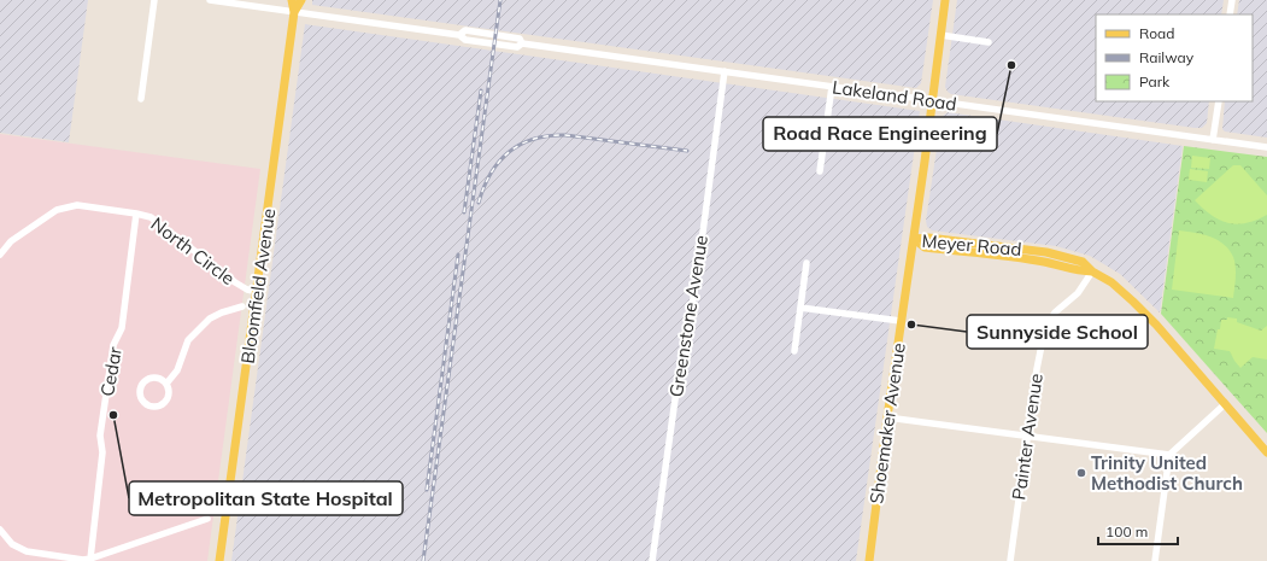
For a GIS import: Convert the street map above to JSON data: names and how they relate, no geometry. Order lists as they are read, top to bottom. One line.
{"streets":{"main road":["Meyer Road","Bloomfield Avenue","Shoemaker Avenue"],"street":["Lakeland Road","North Circle","Greenstone Avenue","Cedar","Painter Avenue"]},"crossings":[["Lakeland Road","Bloomfield Avenue"],["Lakeland Road","Greenstone Avenue"],["Lakeland Road","Shoemaker Avenue"],["Meyer Road","Shoemaker Avenue"],["Meyer Road","Painter Avenue"],["North Circle","Bloomfield Avenue"],["North Circle","Cedar"]],"places":["Road Race Engineering","Sunnyside School","Metropolitan State Hospital","Trinity United Methodist Church"],"legend":["Road","Railway","Park"],"scale_bar":"100 m"}
